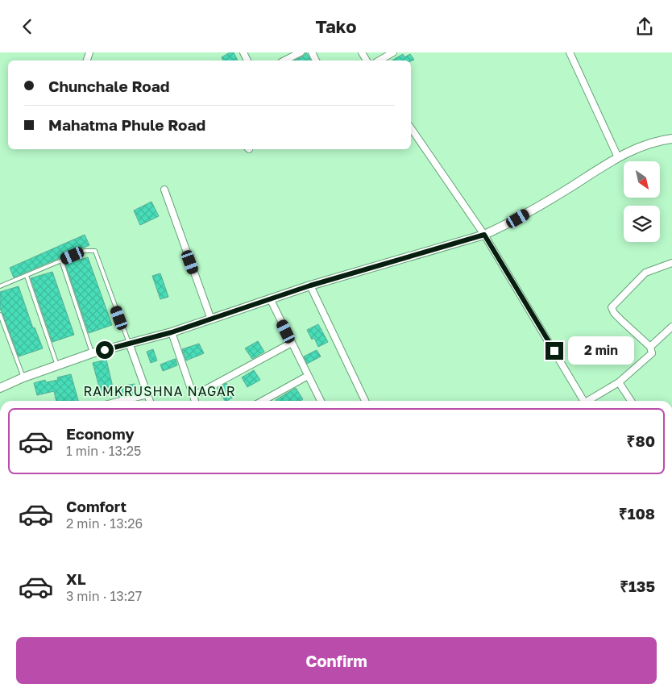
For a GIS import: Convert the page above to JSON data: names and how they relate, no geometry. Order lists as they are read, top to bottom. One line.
{"districts":["RAMKRUSHNA NAGAR"],"north":"bottom right","page":{"header":"Tako","banner":["Chunchale Road","Mahatma Phule Road"],"bubble":"2 min","list":[{"name":"Economy","note":"1 min · 13:25","value":"₹80"},{"name":"Comfort","note":"2 min · 13:26","value":"₹108"},{"name":"XL","note":"3 min · 13:27","value":"₹135"}],"buttons":"Confirm"}}
